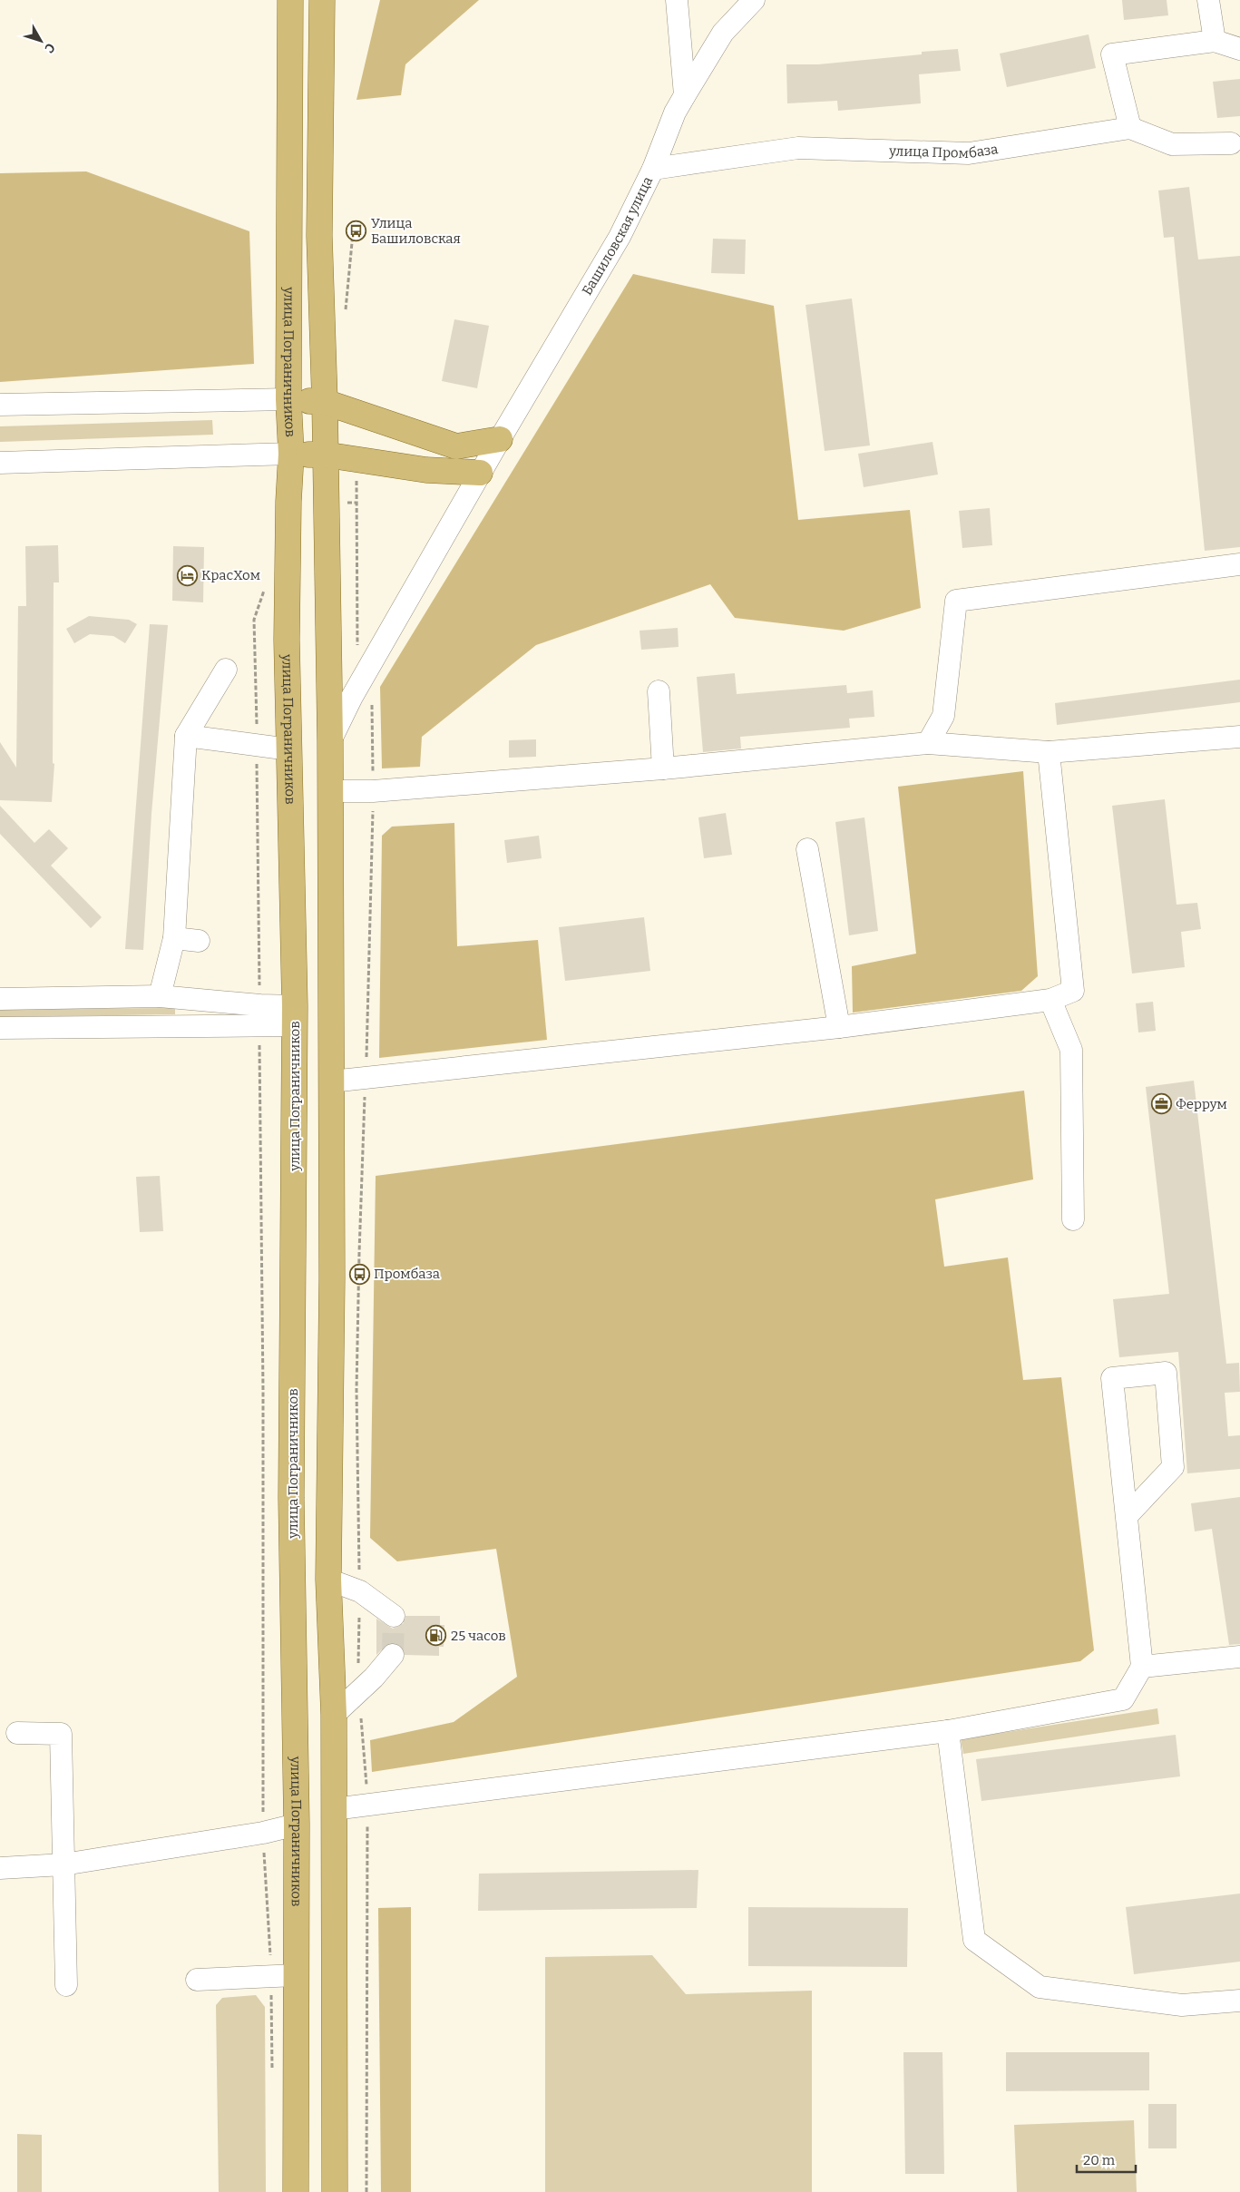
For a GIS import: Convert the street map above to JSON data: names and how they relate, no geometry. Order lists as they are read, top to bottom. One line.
{"streets":{"main road":["улица Пограничников"],"street":["улица Промбаза","Башиловская улица"]},"crossings":[["улица Промбаза","Башиловская улица"]],"places":{"bus stop":["Улица Башиловская","Промбаза"],"hotel":["КрасХом"],"office":["Феррум"],"fuel station":["25 часов"]},"scale_bar":"20 m","north":"bottom right"}
